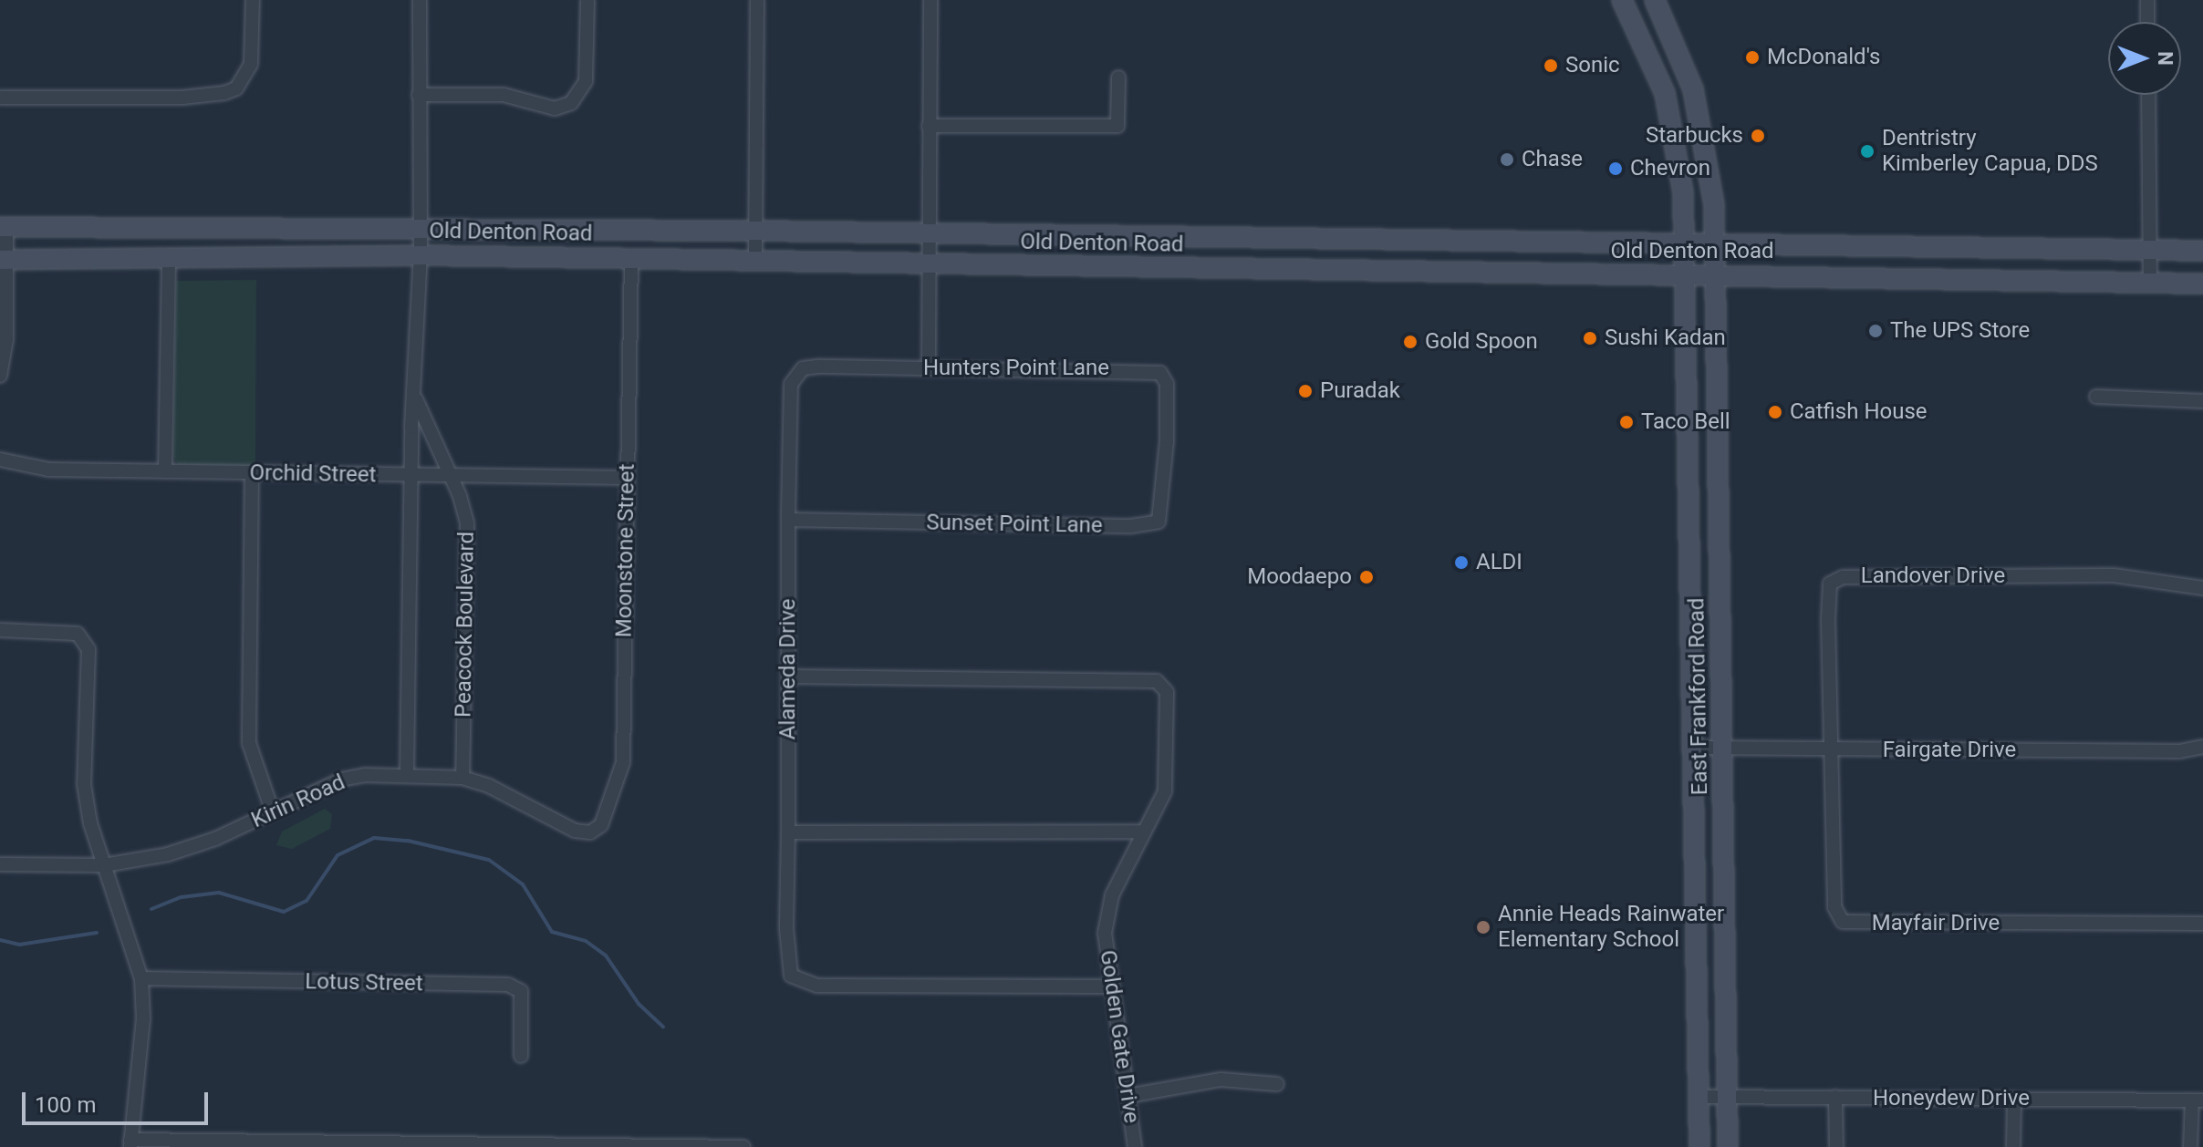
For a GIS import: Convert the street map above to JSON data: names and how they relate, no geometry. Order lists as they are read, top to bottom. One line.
{"streets":{"main road":["Old Denton Road","East Frankford Road"],"street":["Hunters Point Lane","Orchid Street","Sunset Point Lane","Moonstone Street","Landover Drive","Peacock Boulevard","Alameda Drive","Fairgate Drive","Kirin Road","Mayfair Drive","Lotus Street","Golden Gate Drive","Honeydew Drive"]},"crossings":[["Old Denton Road","Moonstone Street"],["Old Denton Road","Peacock Boulevard"],["Old Denton Road","East Frankford Road"],["Hunters Point Lane","Sunset Point Lane"],["Hunters Point Lane","Alameda Drive"],["Orchid Street","Moonstone Street"],["Orchid Street","Peacock Boulevard"],["Sunset Point Lane","Alameda Drive"],["Moonstone Street","Kirin Road"],["Landover Drive","Fairgate Drive"],["Landover Drive","Mayfair Drive"],["Peacock Boulevard","Kirin Road"],["Alameda Drive","Golden Gate Drive"],["East Frankford Road","Fairgate Drive"],["East Frankford Road","Honeydew Drive"],["Fairgate Drive","Mayfair Drive"]],"places":["McDonald's","Sonic","Starbucks","Dentristry Kimberley Capua, DDS","Chase","Chevron","The UPS Store","Sushi Kadan","Gold Spoon","Puradak","Catfish House","Taco Bell","ALDI","Moodaepo","Annie Heads Rainwater Elementary School"],"scale_bar":"100 m","north":"right"}
